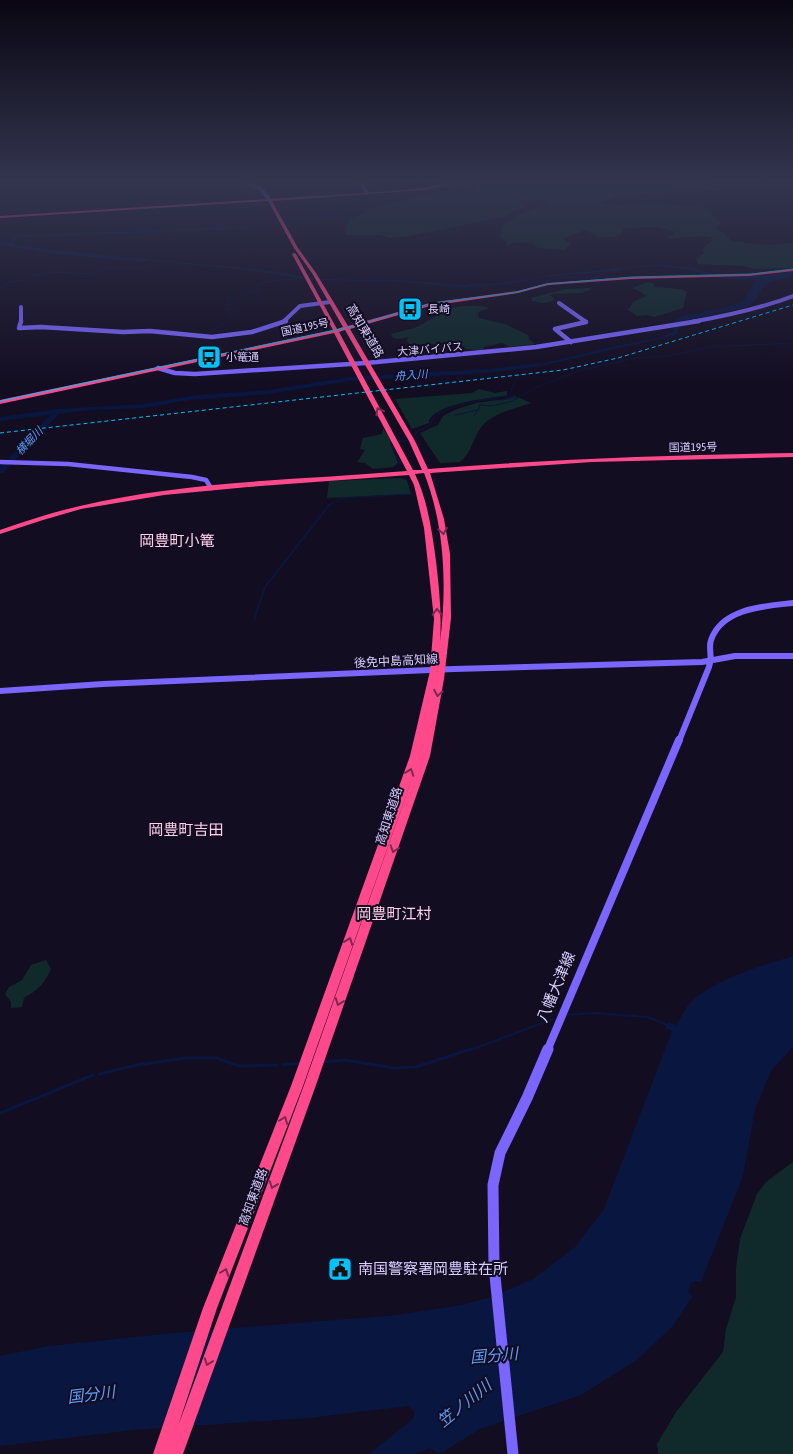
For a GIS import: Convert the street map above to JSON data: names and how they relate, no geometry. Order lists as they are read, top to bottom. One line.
{"streets":{"highway":["国道195号","高知東道路"],"main road":["大津バイパス","後免中島高知線","八幡大津線"]},"crossings":[["国道195号","高知東道路"],["国道195号","大津バイパス"],["高知東道路","大津バイパス"],["高知東道路","後免中島高知線"],["後免中島高知線","八幡大津線"]],"districts":["岡豊町小篭","岡豊町吉田","岡豊町江村"],"water":["舟入川","横堀川","国分川","笠ノ川川"],"places":{"bus stop":["長崎","小篭通"],"public building":["南国警察署岡豊駐在所"]}}
